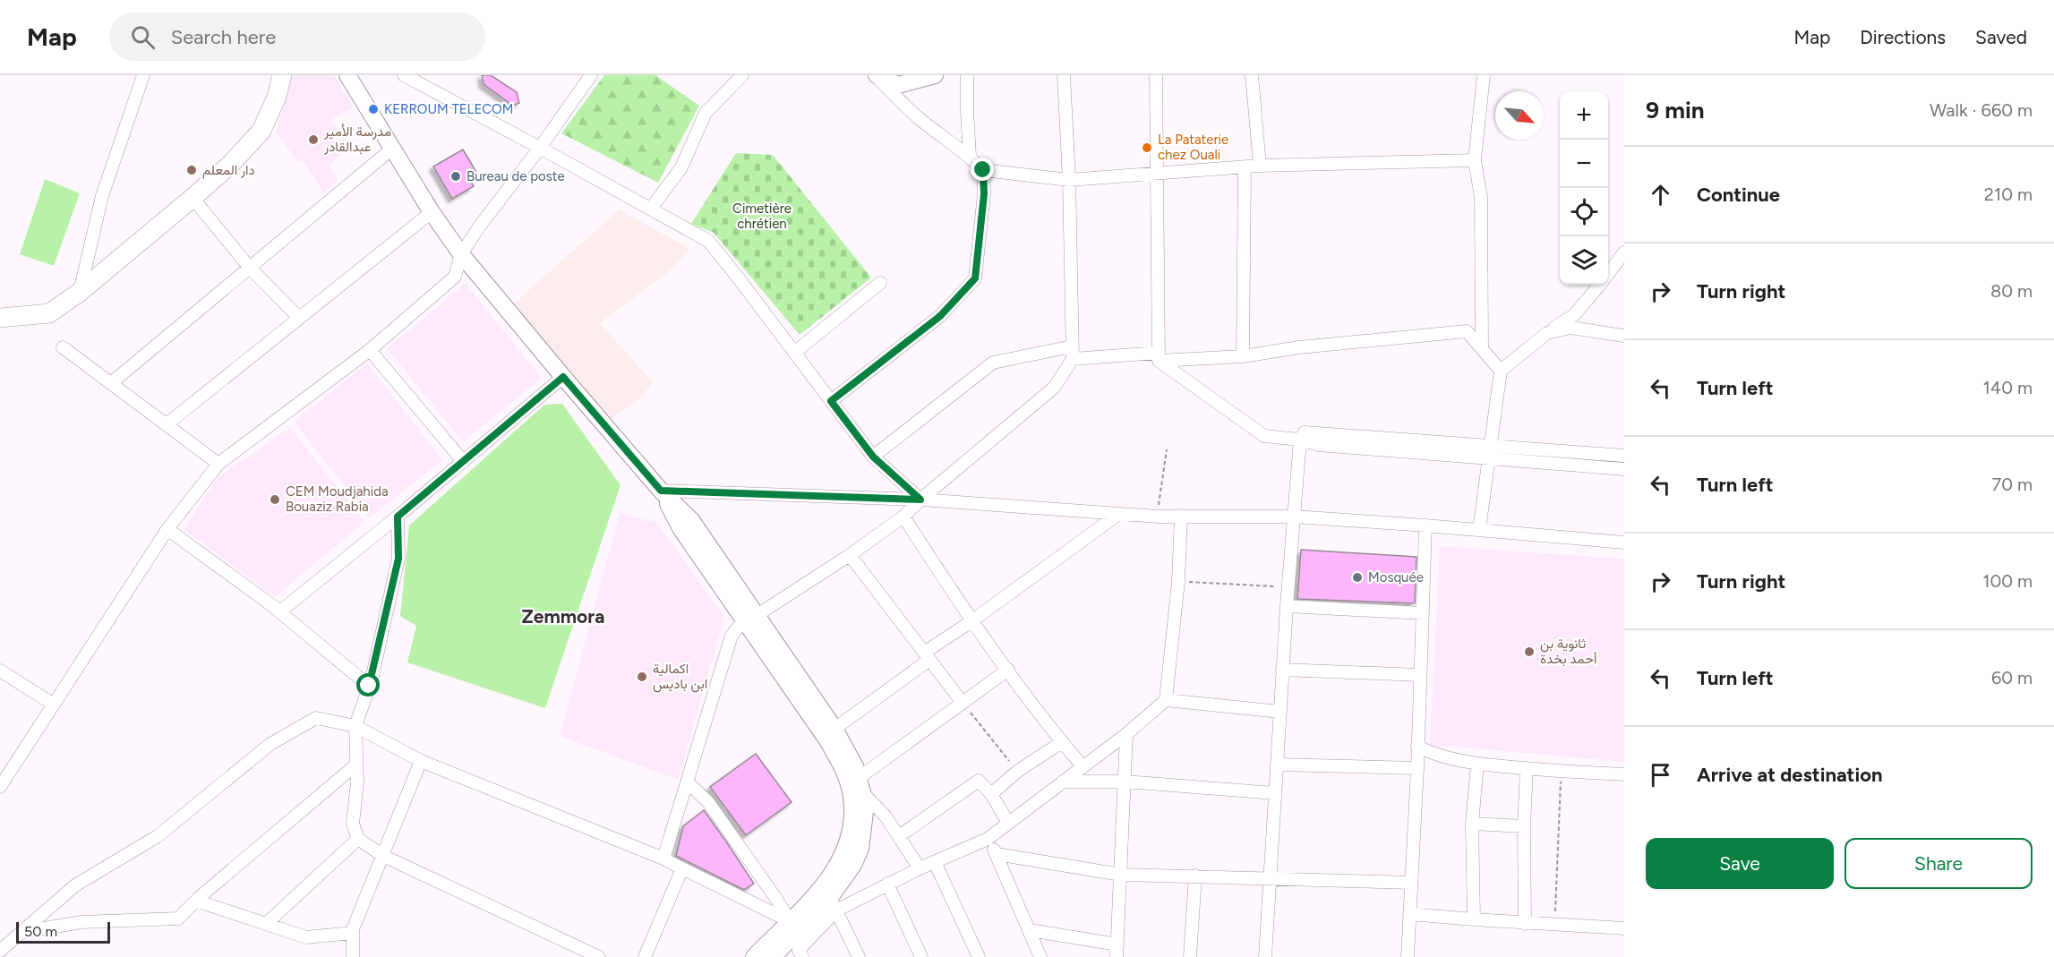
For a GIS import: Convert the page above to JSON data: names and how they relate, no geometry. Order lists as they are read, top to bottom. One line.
{"districts":["Zemmora"],"parks":["Cimetière chrétien"],"places":["KERROUM TELECOM","مدرسة الأمير عبدالقادر","La Pataterie chez Ouali","دار المعلم","Bureau de poste","CEM Moudjahida Bouaziz Rabia","Mosquée","ثانوية بن أحمد بخدة","اكمالية ابن باديس"],"scale_bar":"50 m","north":"bottom right","page":{"header":"Map","search":"Search here","nav":["Map","Directions","Saved"],"heading":["9 min","Walk · 660 m"],"map_buttons":["+","−"],"list":[["Continue","210 m"],["Turn right","80 m"],["Turn left","140 m"],["Turn left","70 m"],["Turn right","100 m"],["Turn left","60 m"],"Arrive at destination"],"buttons":["Save","Share"],"scale":"50 m"}}
